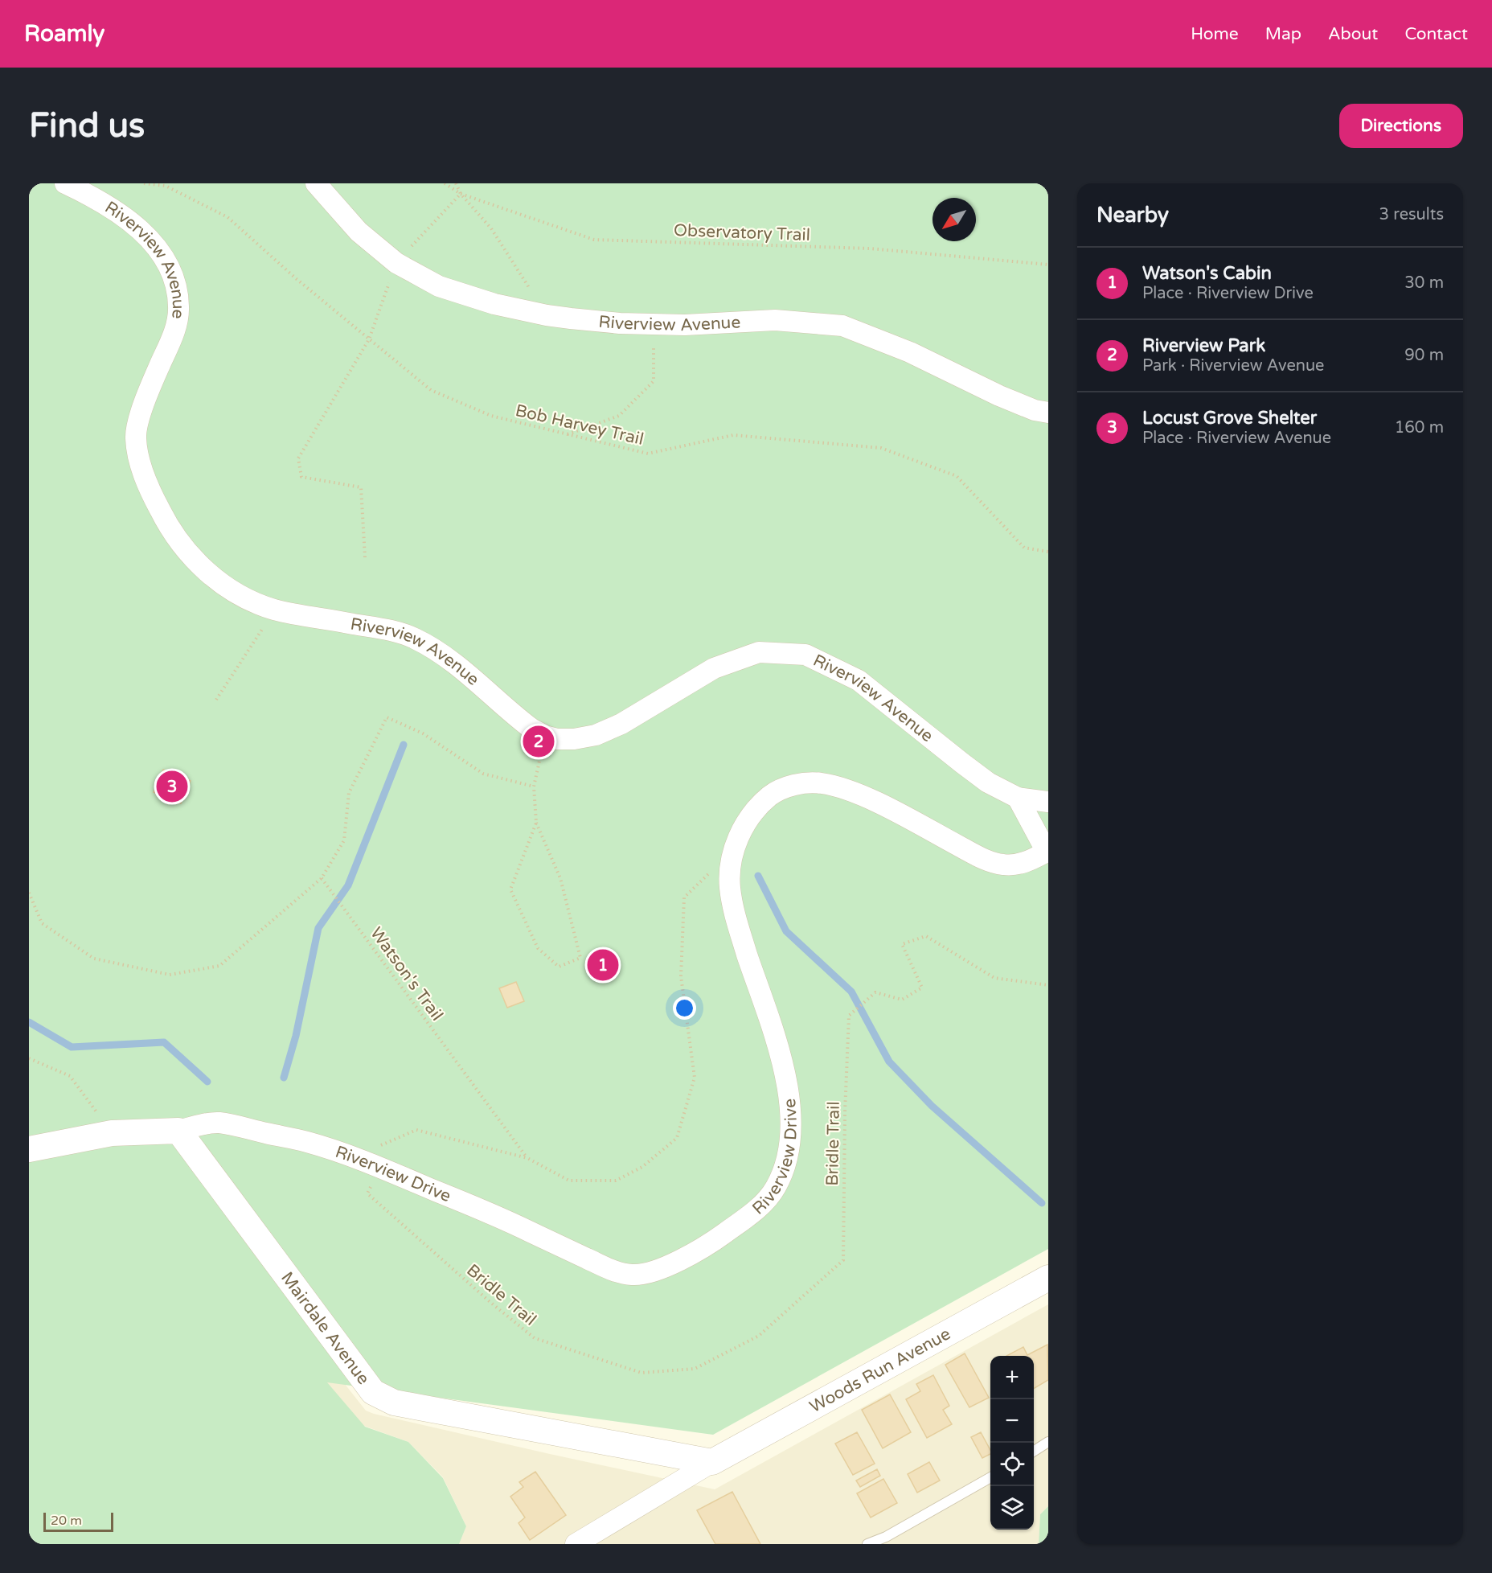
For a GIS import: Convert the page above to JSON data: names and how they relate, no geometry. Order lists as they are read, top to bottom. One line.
{"streets":{"street":["Riverview Avenue","Riverview Drive","Mairdale Avenue","Woods Run Avenue"],"path":["Observatory Trail","Bob Harvey Trail","Watson's Trail","Bridle Trail"]},"crossings":[["Watson's Trail","Bridle Trail"],["Bridle Trail","Riverview Drive"],["Riverview Drive","Mairdale Avenue"],["Mairdale Avenue","Woods Run Avenue"]],"scale_bar":"20 m","north":"bottom left","page":{"header":"Roamly","nav":["Home","Map","About","Contact"],"buttons":"Directions","title":"Find us","heading":["Nearby","3 results"],"list":[{"mark":"1","name":"Watson's Cabin","note":"Place · Riverview Drive","value":"30 m"},{"mark":"2","name":"Riverview Park","note":"Park · Riverview Avenue","value":"90 m"},{"mark":"3","name":"Locust Grove Shelter","note":"Place · Riverview Avenue","value":"160 m"}],"pins":["2","3","1"],"map_buttons":["+","−"],"scale":"20 m"}}
